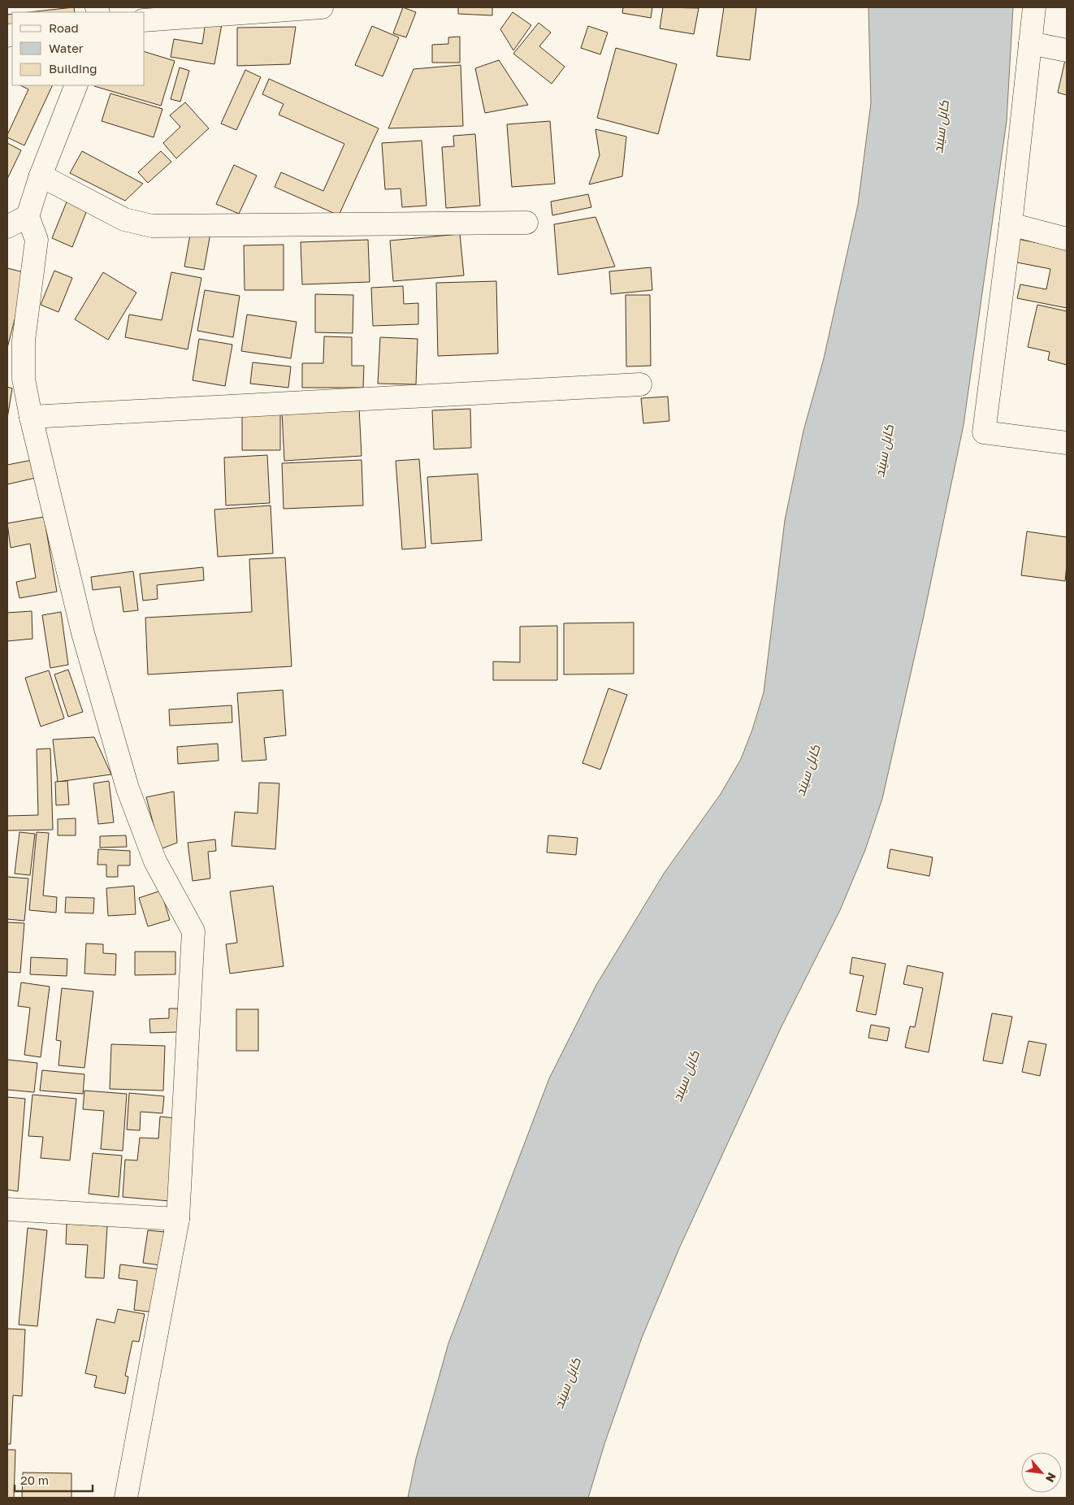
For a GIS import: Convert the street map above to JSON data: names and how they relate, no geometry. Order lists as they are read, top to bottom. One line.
{"water":["کابل سيند"],"legend":["Road","Water","Building"],"scale_bar":"20 m","north":"bottom right"}
